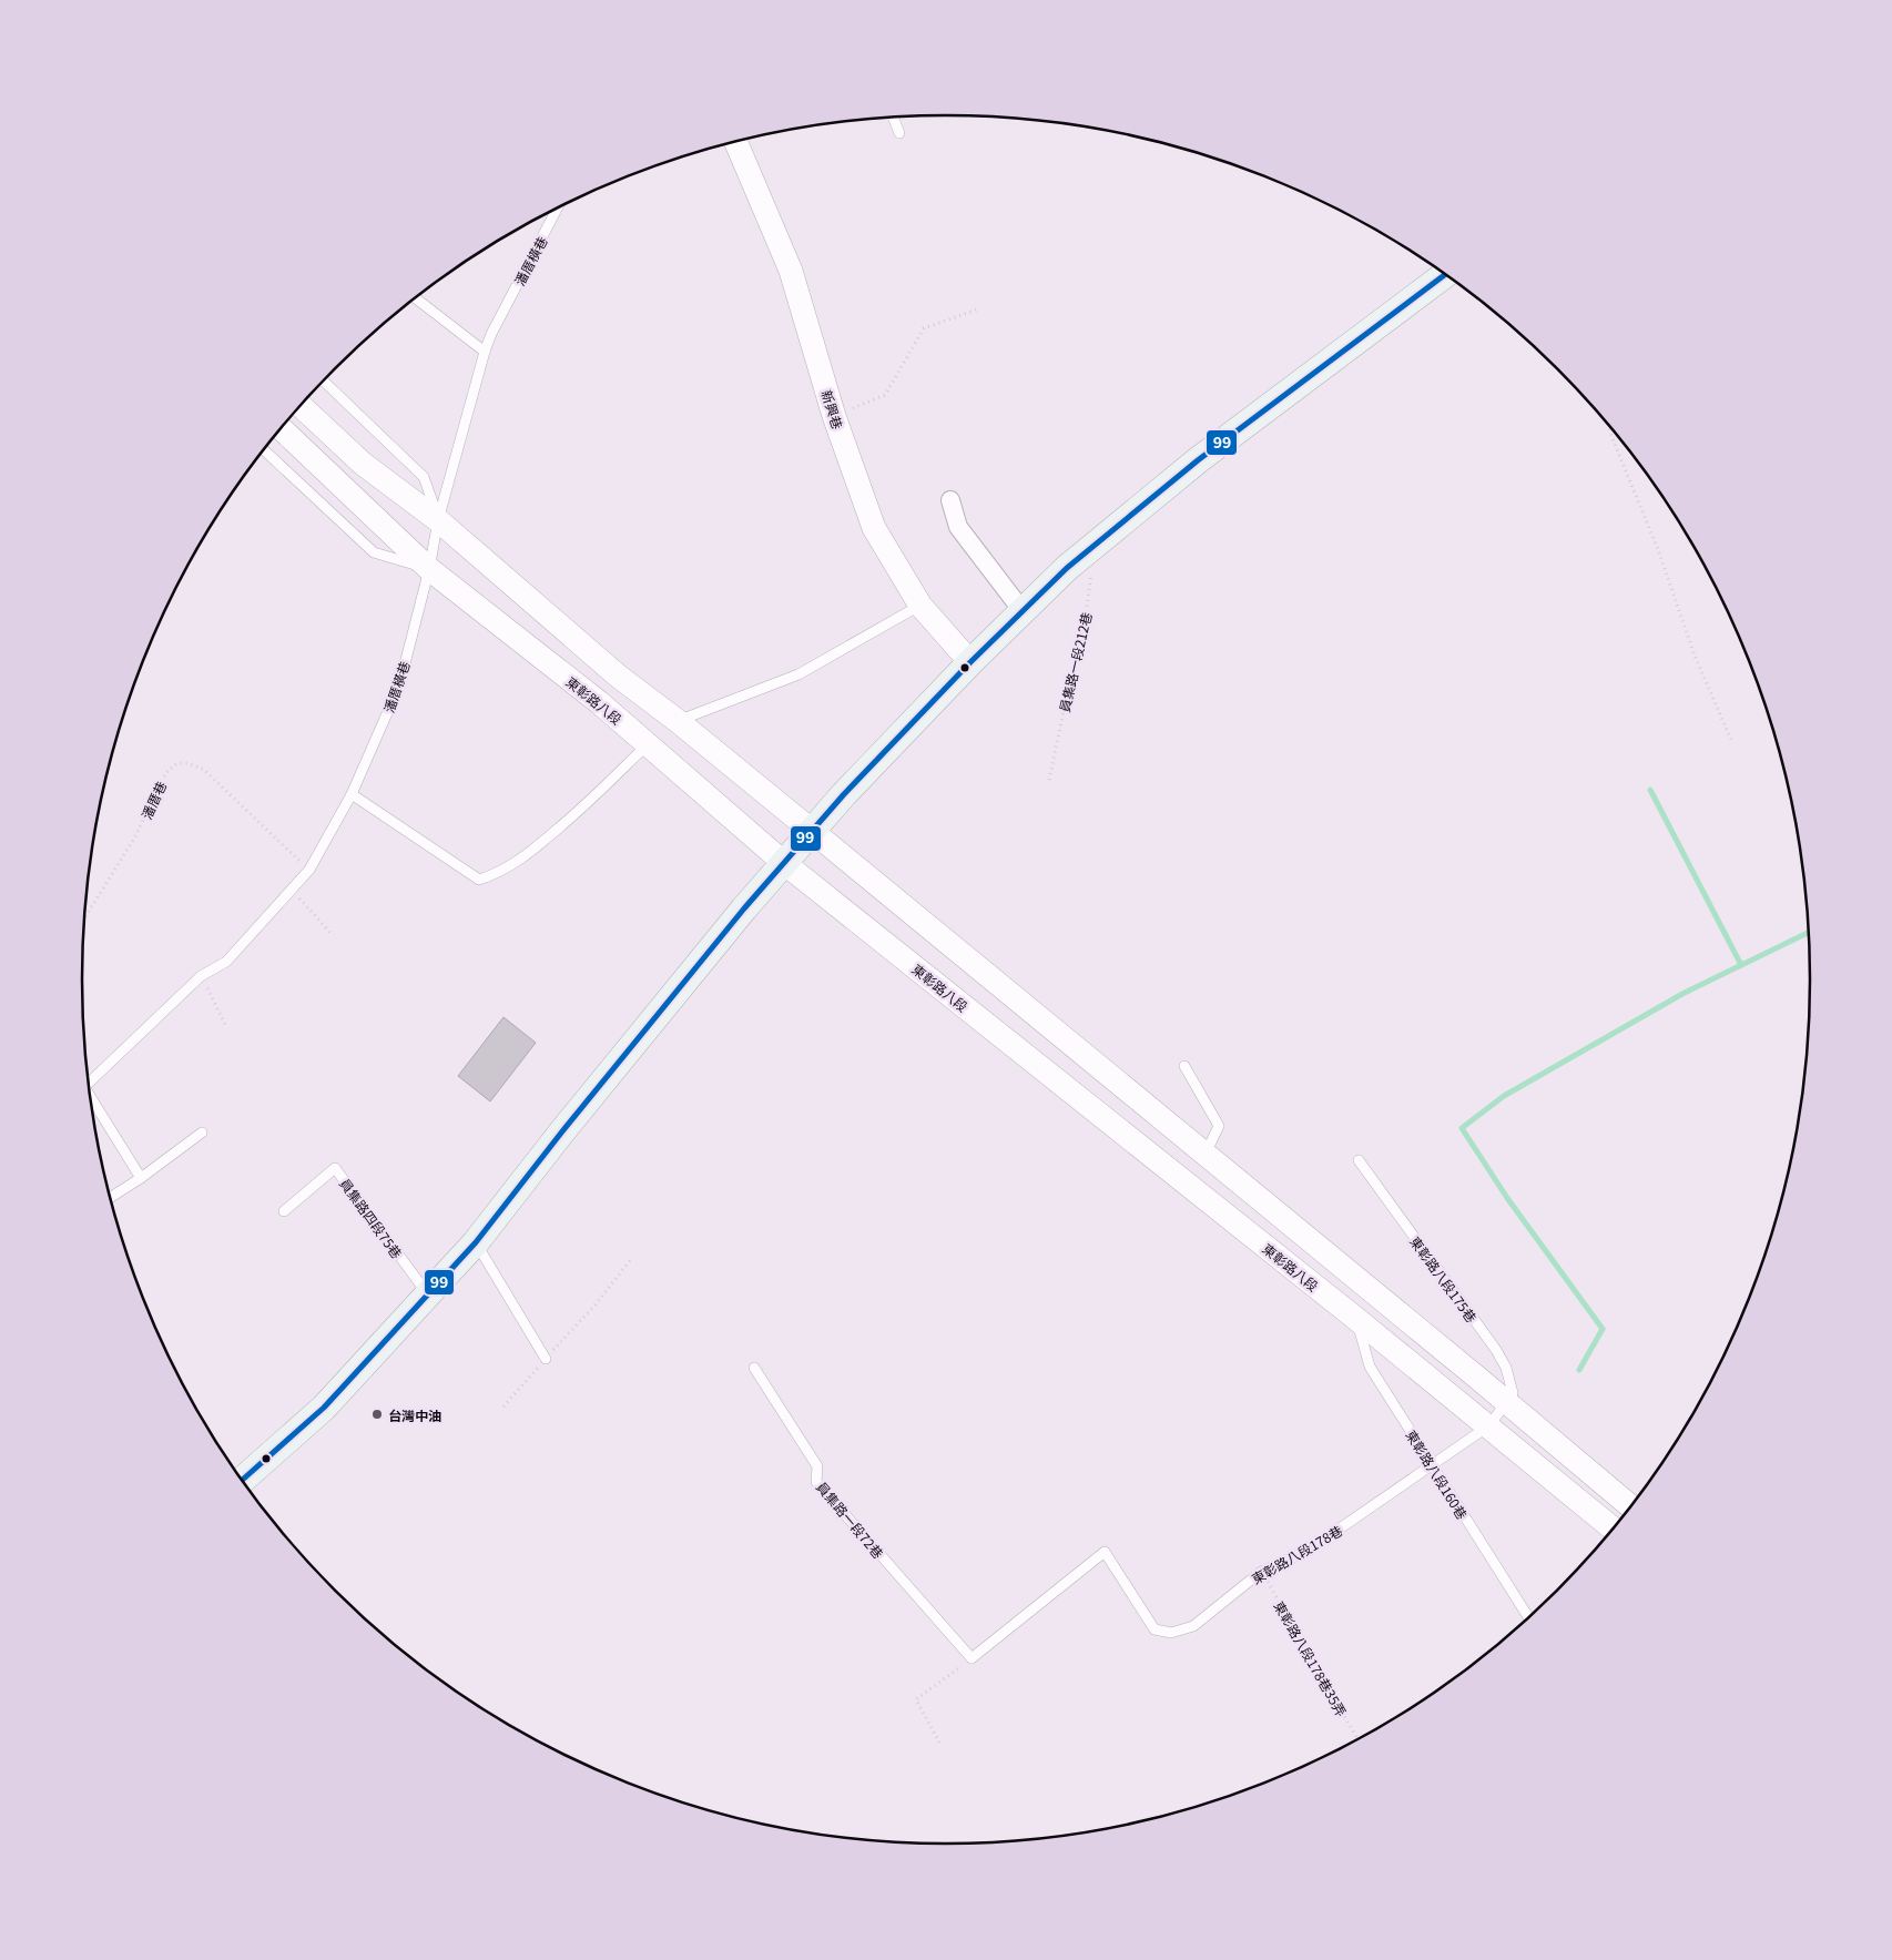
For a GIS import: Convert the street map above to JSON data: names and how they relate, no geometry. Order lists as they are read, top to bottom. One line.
{"streets":{"street":["新興巷","東彰路八段"],"lane":["潘厝橫巷","員集路四段75巷","東彰路八段175巷","東彰路八段160巷","員集路一段72巷","東彰路八段178巷"],"path":["員集路一段212巷","潘厝巷","東彰路八段178巷35弄"]},"crossings":[["潘厝橫巷","東彰路八段"],["潘厝橫巷","潘厝巷"],["東彰路八段","東彰路八段160巷"],["東彰路八段","東彰路八段178巷"],["東彰路八段175巷","東彰路八段178巷"],["東彰路八段160巷","東彰路八段178巷"],["員集路一段72巷","東彰路八段178巷"],["東彰路八段178巷","東彰路八段178巷35弄"]],"places":["台灣中油"],"lines":["transit line 99"]}
